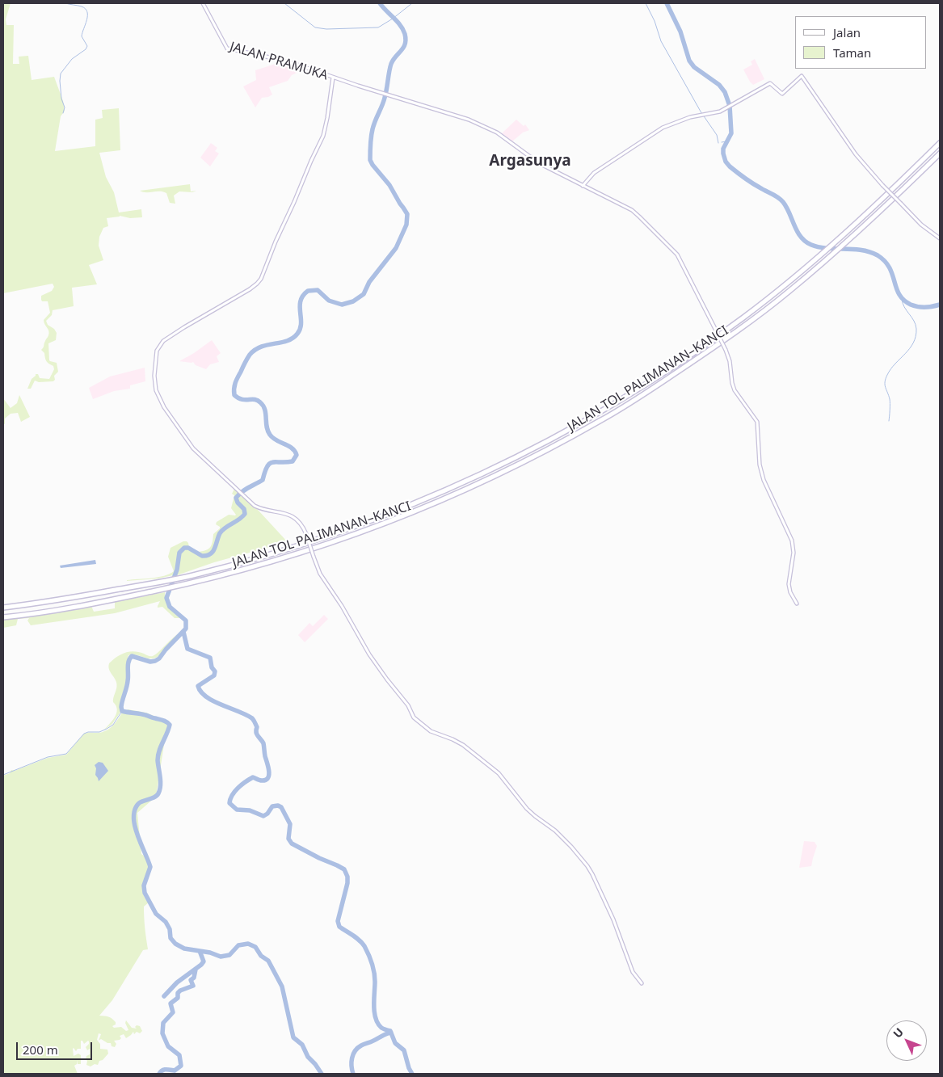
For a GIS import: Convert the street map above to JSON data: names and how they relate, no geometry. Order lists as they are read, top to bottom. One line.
{"streets":{"highway":["JALAN TOL PALIMANAN–KANCI"],"street":["JALAN PRAMUKA"]},"districts":["Argasunya"],"legend":["Jalan","Taman"],"scale_bar":"200 m","north":"top left"}
